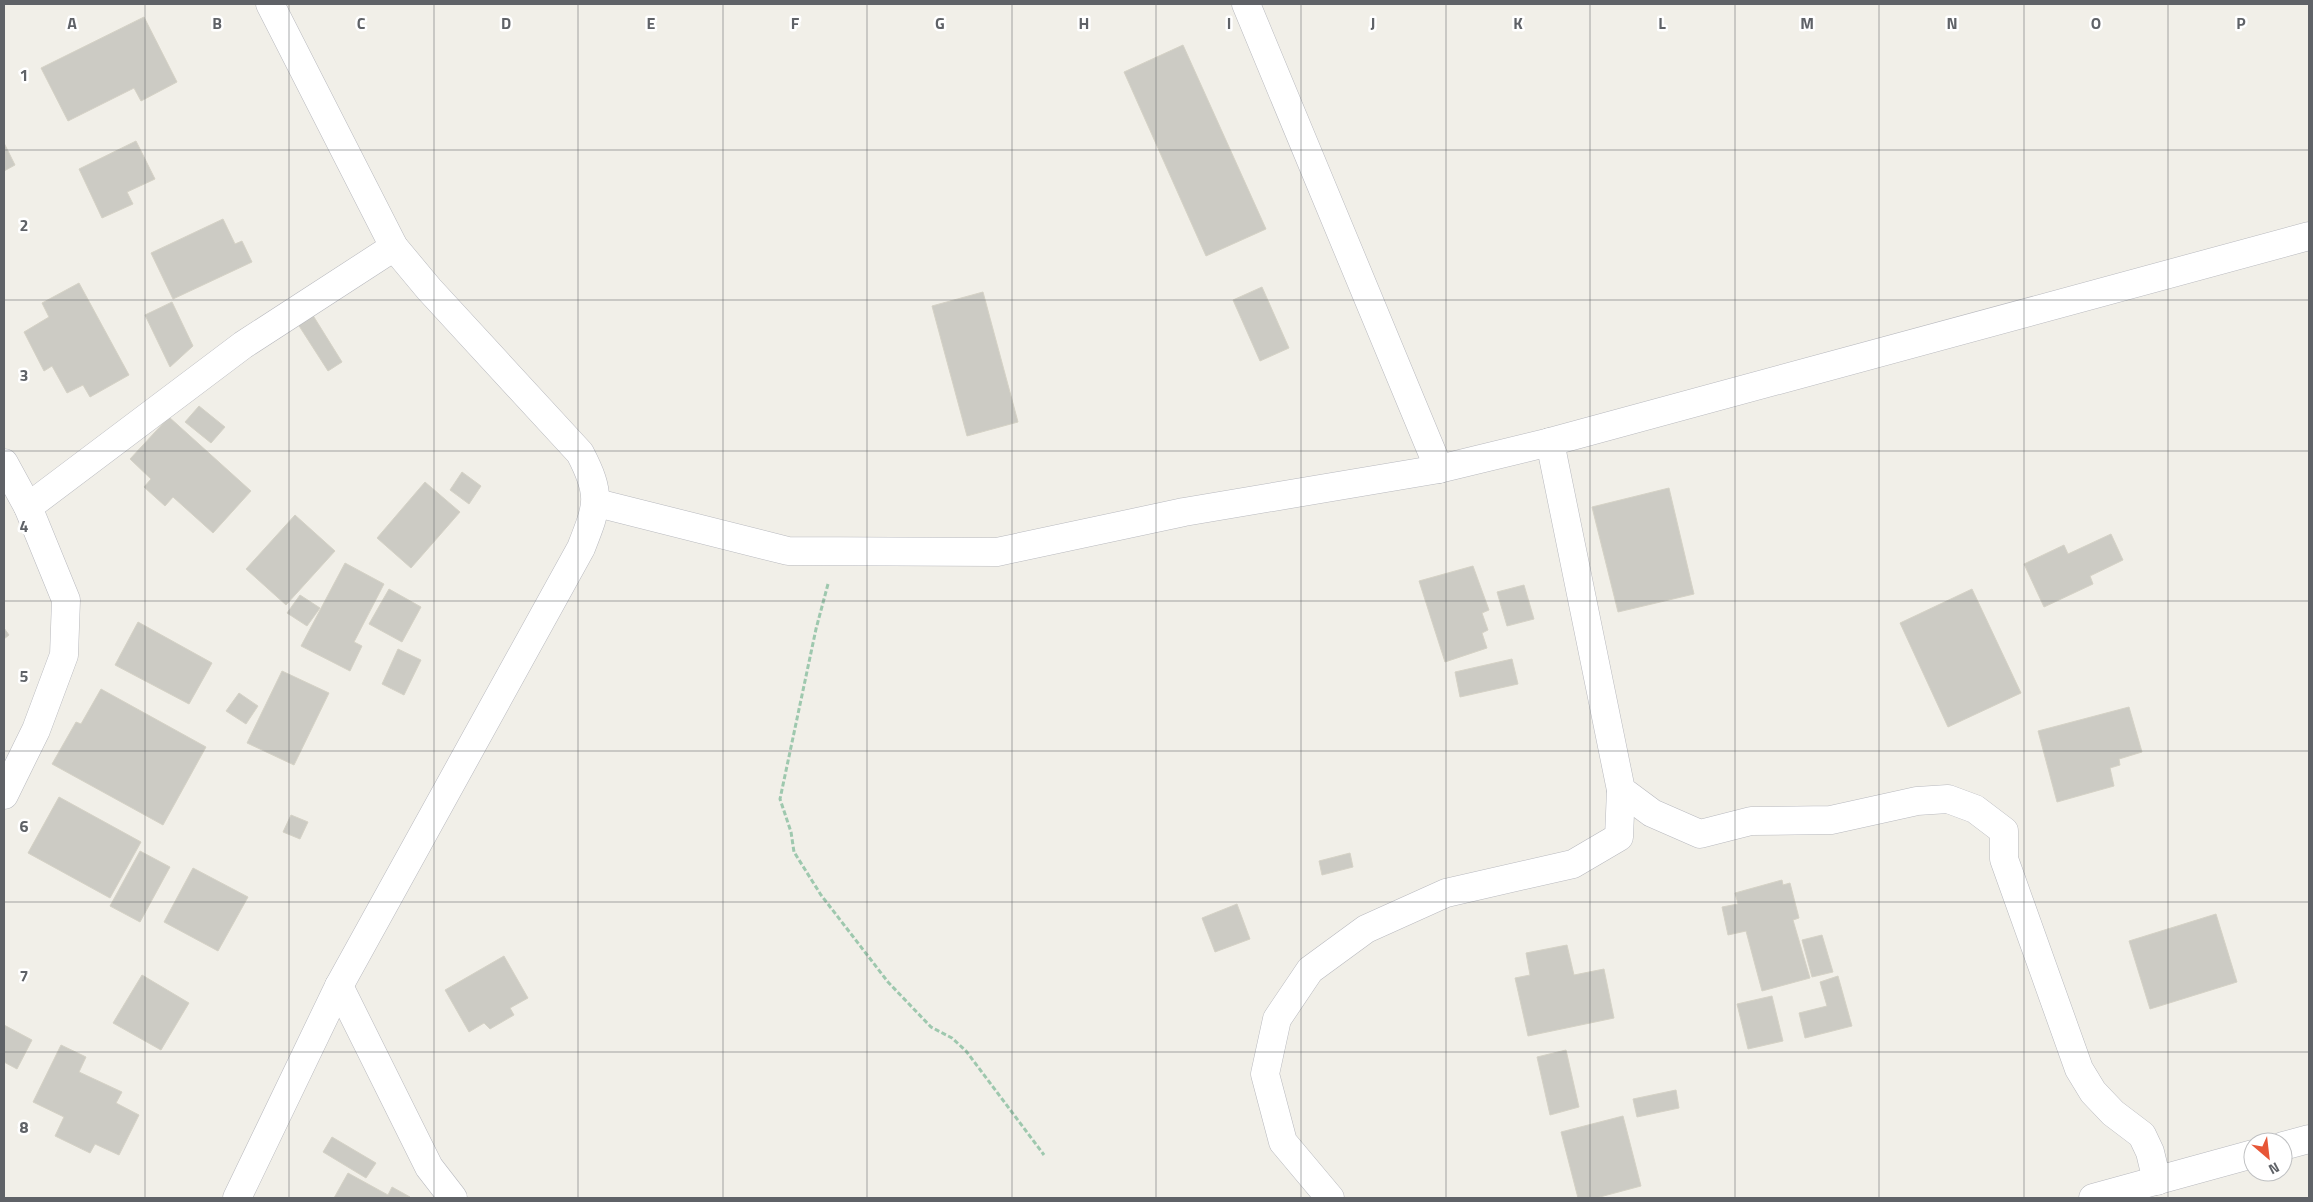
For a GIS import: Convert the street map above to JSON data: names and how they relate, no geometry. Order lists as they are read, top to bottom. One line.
{"north":"bottom right","grid":{"columns":["A","B","C","D","E","F","G","H","I","J","K","L","M","N","O","P"],"rows":["1","2","3","4","5","6","7","8"]}}
